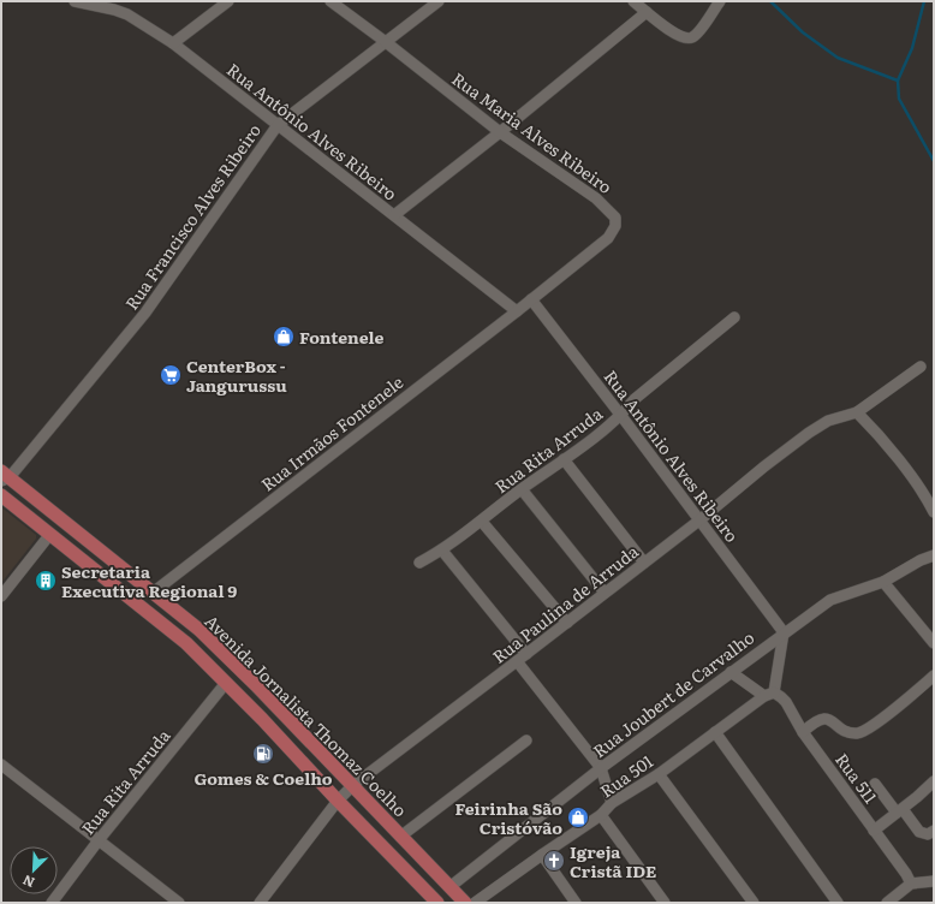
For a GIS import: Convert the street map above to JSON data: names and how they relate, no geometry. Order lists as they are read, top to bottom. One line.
{"streets":{"main road":["Avenida Jornalista Thomaz Coelho"],"street":["Rua Antônio Alves Ribeiro","Rua Maria Alves Ribeiro","Rua Francisco Alves Ribeiro","Rua Irmãos Fontenele","Rua Rita Arruda","Rua Paulina de Arruda","Rua Joubert de Carvalho","Rua 501","Rua 511"]},"crossings":[["Rua Antônio Alves Ribeiro","Rua Maria Alves Ribeiro"],["Rua Antônio Alves Ribeiro","Rua Francisco Alves Ribeiro"],["Rua Antônio Alves Ribeiro","Rua Irmãos Fontenele"],["Rua Antônio Alves Ribeiro","Rua Rita Arruda"],["Rua Antônio Alves Ribeiro","Rua Paulina de Arruda"],["Rua Antônio Alves Ribeiro","Rua Joubert de Carvalho"],["Rua Maria Alves Ribeiro","Rua Francisco Alves Ribeiro"],["Rua Maria Alves Ribeiro","Rua Irmãos Fontenele"],["Rua Francisco Alves Ribeiro","Avenida Jornalista Thomaz Coelho"],["Rua Irmãos Fontenele","Avenida Jornalista Thomaz Coelho"],["Rua Rita Arruda","Avenida Jornalista Thomaz Coelho"],["Rua Paulina de Arruda","Avenida Jornalista Thomaz Coelho"],["Rua Joubert de Carvalho","Avenida Jornalista Thomaz Coelho"],["Rua Joubert de Carvalho","Rua 511"],["Rua 501","Rua 511"]],"places":{"shop":["Fontenele","Feirinha São Cristóvão"],"supermarket":["CenterBox - Jangurussu"],"building":["Secretaria Executiva Regional 9"],"fuel station":["Gomes & Coelho"],"church":["Igreja Cristã IDE"]},"north":"bottom left"}
